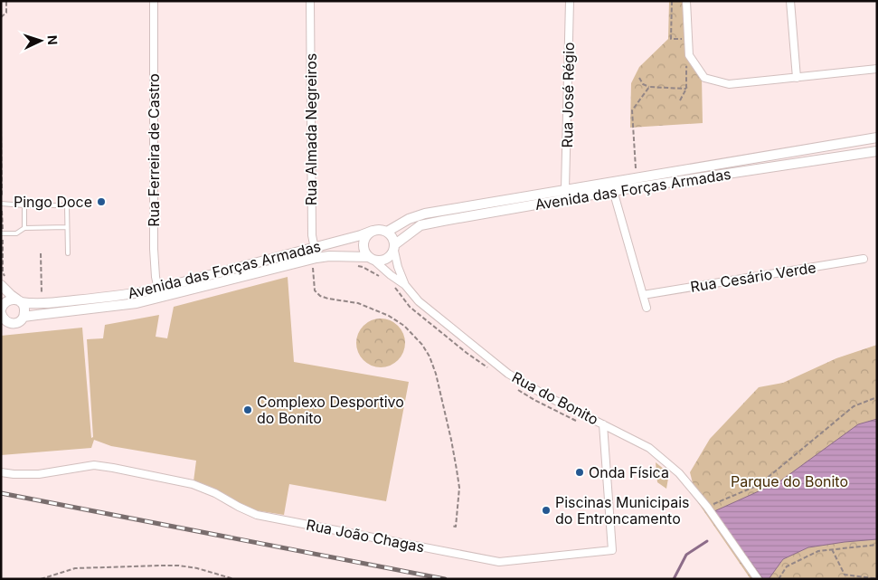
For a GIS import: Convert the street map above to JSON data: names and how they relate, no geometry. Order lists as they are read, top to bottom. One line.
{"streets":{"street":["Rua José Régio","Rua Almada Negreiros","Rua Ferreira de Castro","Avenida das Forças Armadas","Rua Cesário Verde","Rua do Bonito","Rua João Chagas"]},"crossings":[["Rua José Régio","Avenida das Forças Armadas"],["Rua Almada Negreiros","Avenida das Forças Armadas"],["Rua Ferreira de Castro","Avenida das Forças Armadas"],["Avenida das Forças Armadas","Rua do Bonito"],["Rua do Bonito","Rua João Chagas"]],"parks":["Parque do Bonito"],"places":["Pingo Doce","Complexo Desportivo do Bonito","Onda Física","Piscinas Municipais do Entroncamento"],"north":"right"}
